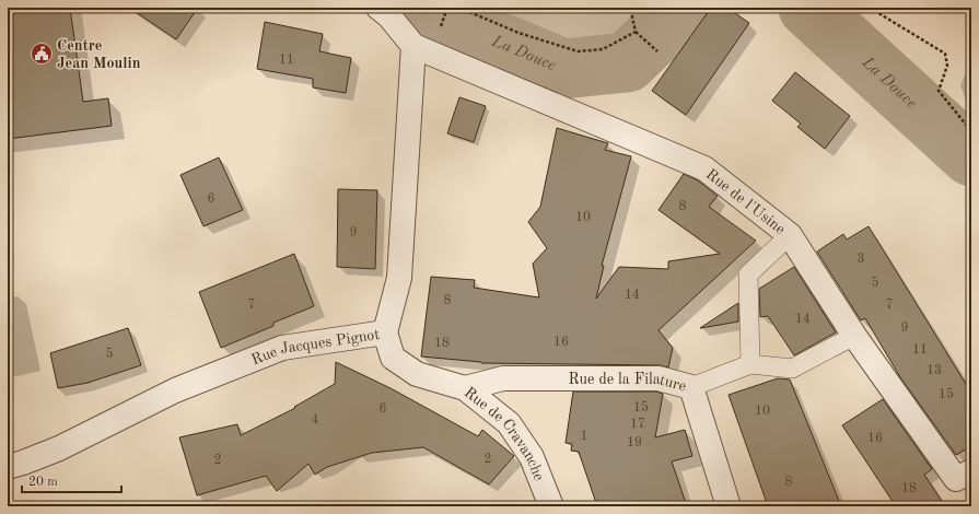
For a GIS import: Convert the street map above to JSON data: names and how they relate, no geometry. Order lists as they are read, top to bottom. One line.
{"streets":{"street":["Rue de l'Usine","Rue Jacques Pignot","Rue de la Filature","Rue de Cravanche"]},"crossings":[["Rue de l'Usine","Rue Jacques Pignot"],["Rue Jacques Pignot","Rue de Cravanche"],["Rue de la Filature","Rue de Cravanche"]],"water":["La Douce"],"places":{"public building":["Centre Jean Moulin"]},"house_numbers":["11","6","8","10","9","3","5","14","8","7","7","14","9","16","18","11","5","13","15","15","6","10","4","17","1","16","19","2","2","8","18"],"scale_bar":"20 m"}
